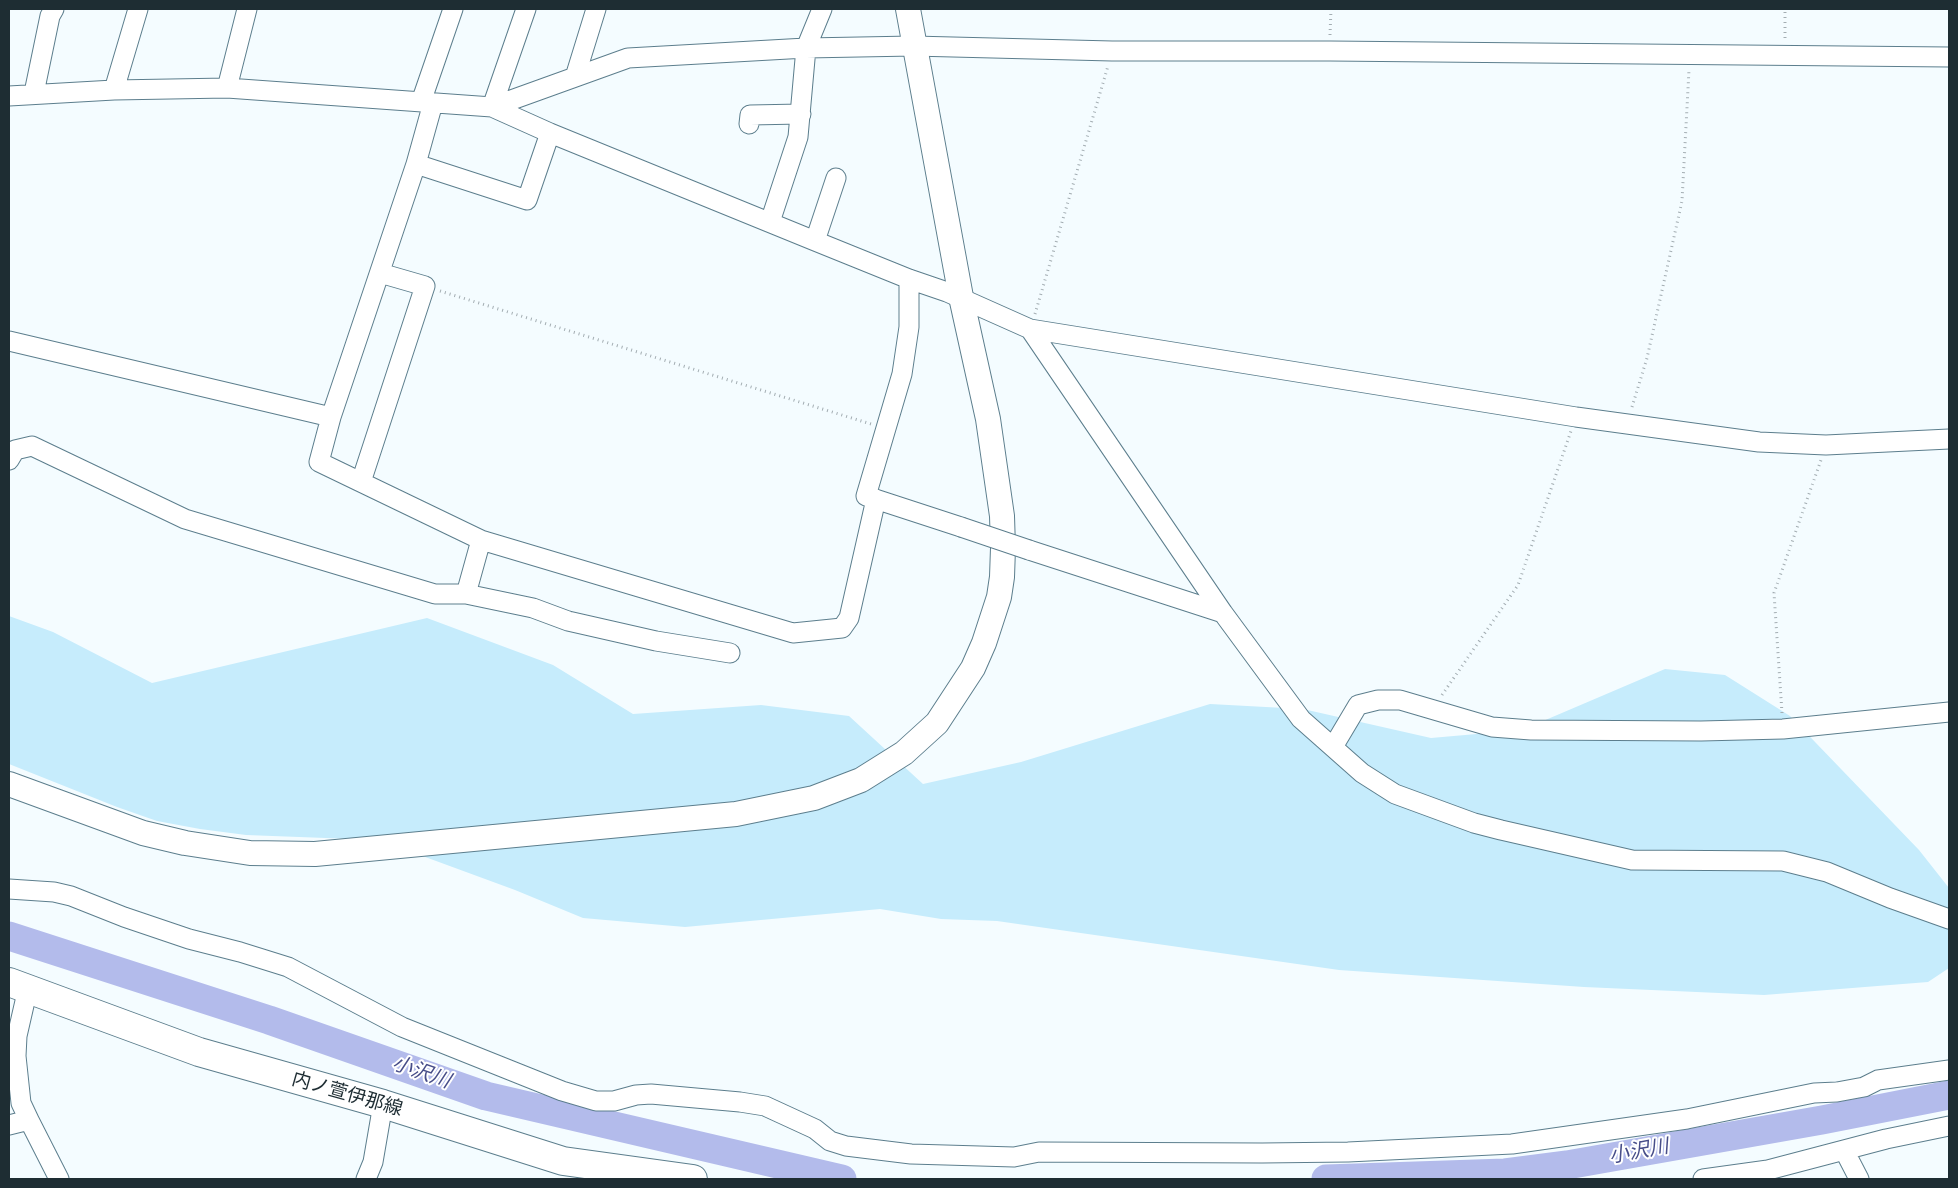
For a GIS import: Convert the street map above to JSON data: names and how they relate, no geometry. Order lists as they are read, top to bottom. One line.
{"streets":{"main road":["内ノ萱伊那線"]},"water":["小沢川"]}
